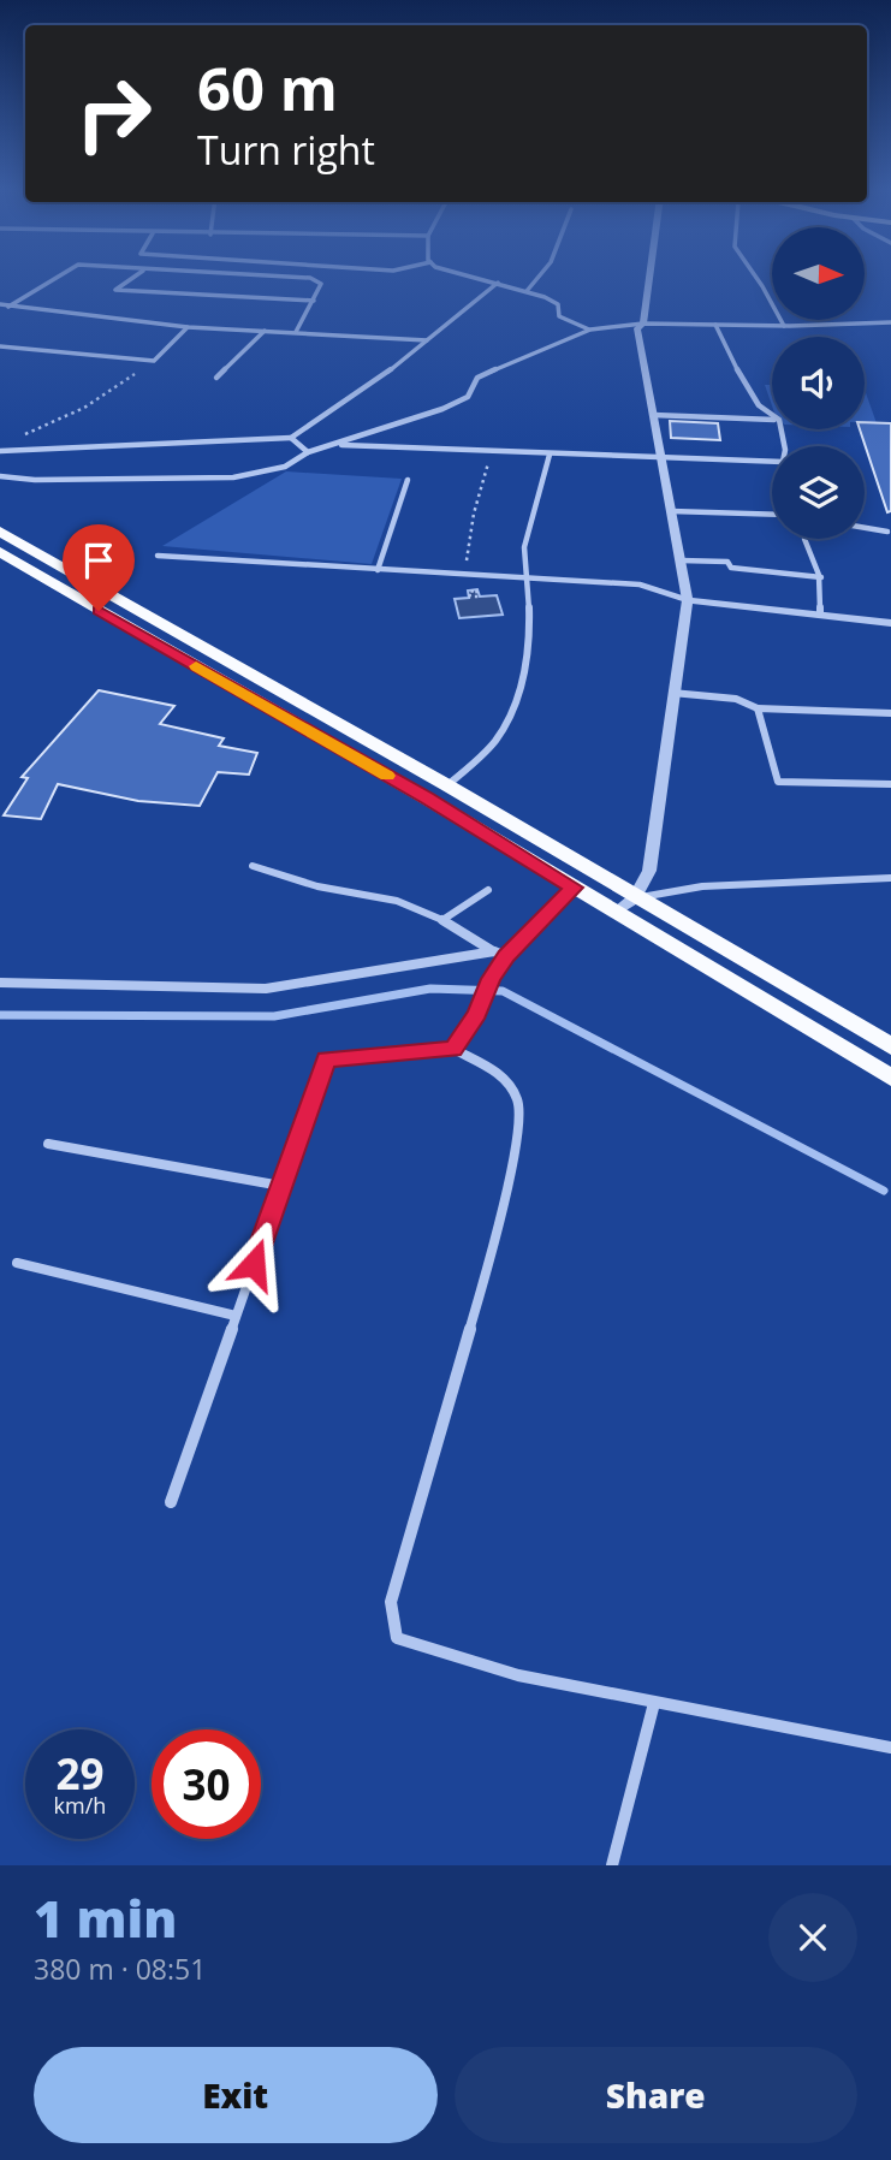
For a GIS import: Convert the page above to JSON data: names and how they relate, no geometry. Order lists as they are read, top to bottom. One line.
{"north":"right","page":{"turn":["60 m","Turn right"],"speed":"29 km/h","limit":"30","heading":["1 min","380 m · 08:51"],"buttons":["Exit","Share"]}}
